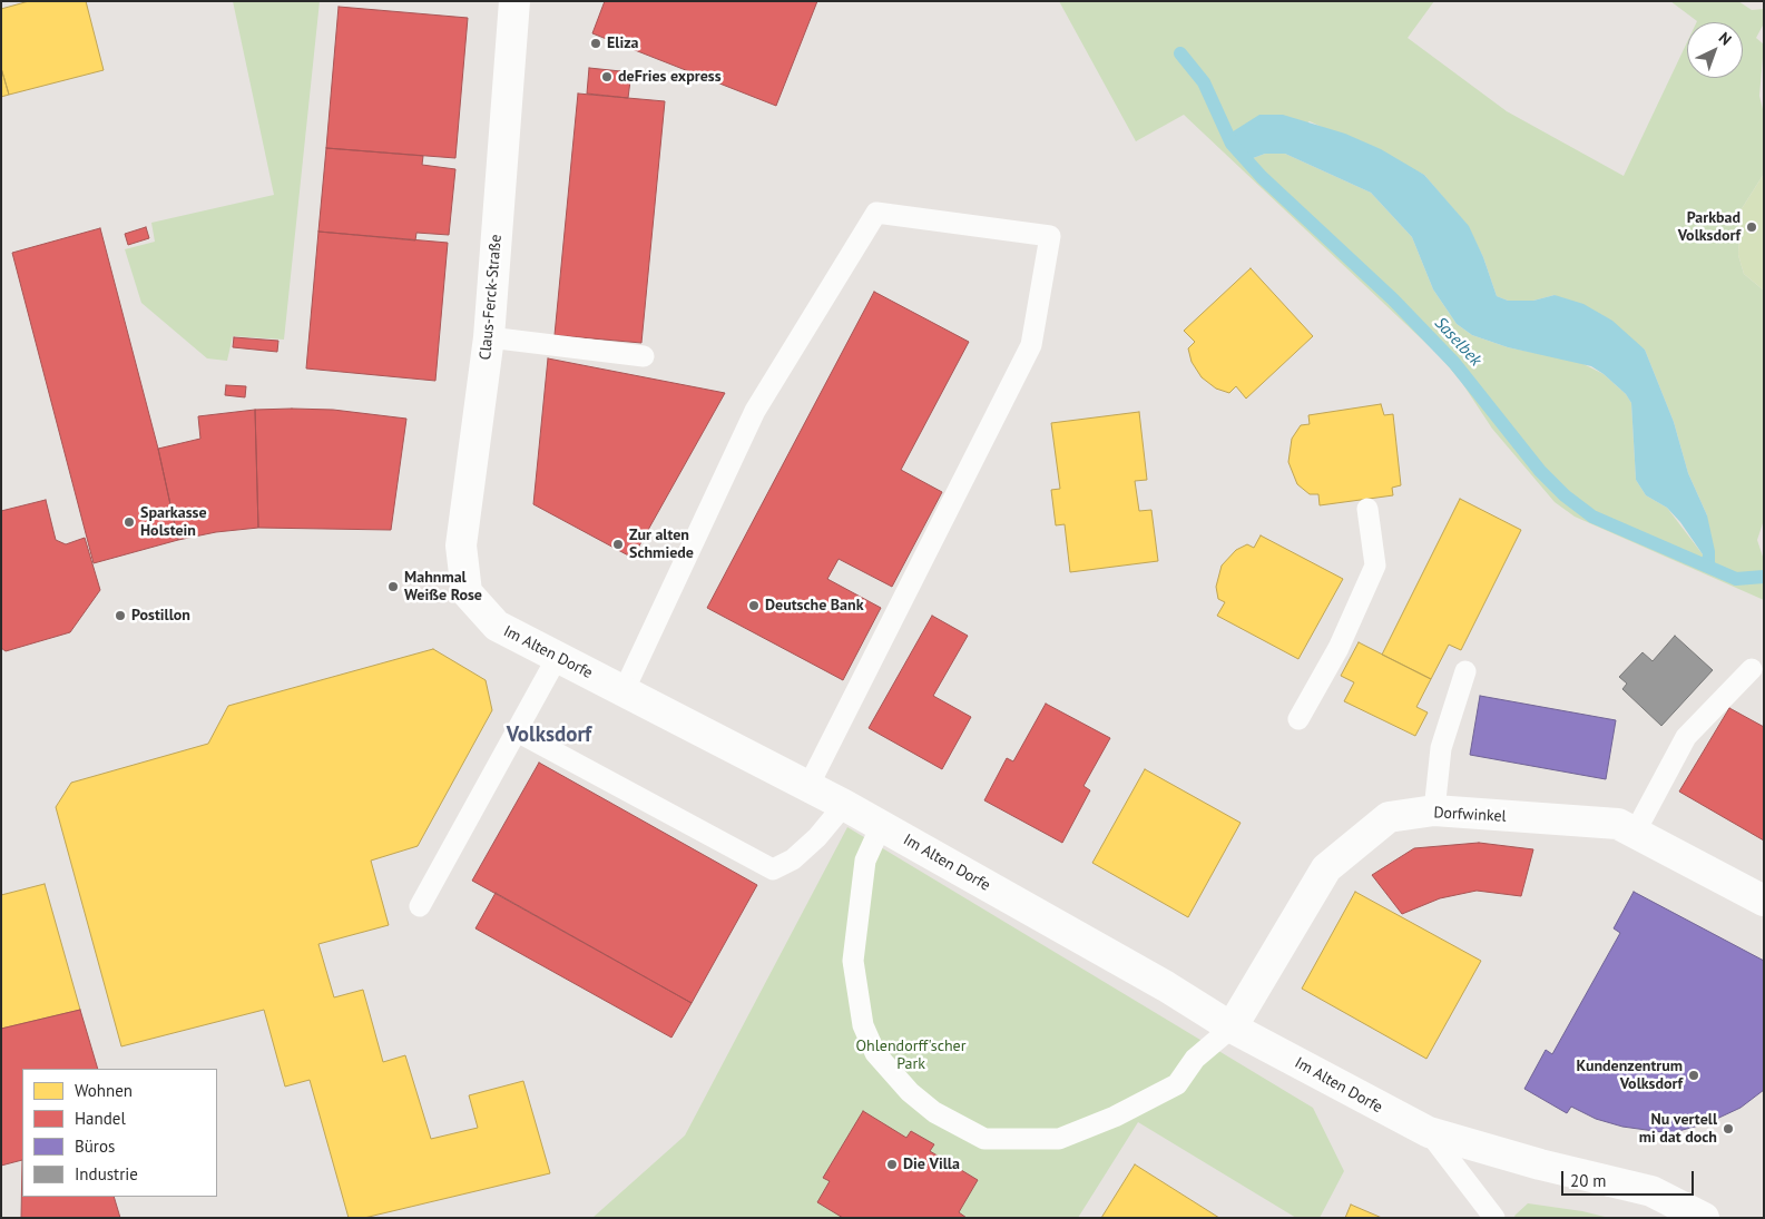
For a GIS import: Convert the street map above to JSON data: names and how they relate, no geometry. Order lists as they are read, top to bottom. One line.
{"streets":{"street":["Claus-Ferck-Straße","Im Alten Dorfe","Dorfwinkel"]},"crossings":[["Claus-Ferck-Straße","Im Alten Dorfe"],["Im Alten Dorfe","Dorfwinkel"]],"districts":["Volksdorf"],"water":["Saselbek"],"parks":["Ohlendorff'scher Park"],"places":["Eliza","deFries express","Parkbad Volksdorf","Sparkasse Holstein","Zur alten Schmiede","Mahnmal Weiße Rose","Deutsche Bank","Postillon","Kundenzentrum Volksdorf","Nu vertell mi dat doch","Die Villa"],"legend":["Wohnen","Handel","Büros","Industrie"],"scale_bar":"20 m","north":"top right"}
